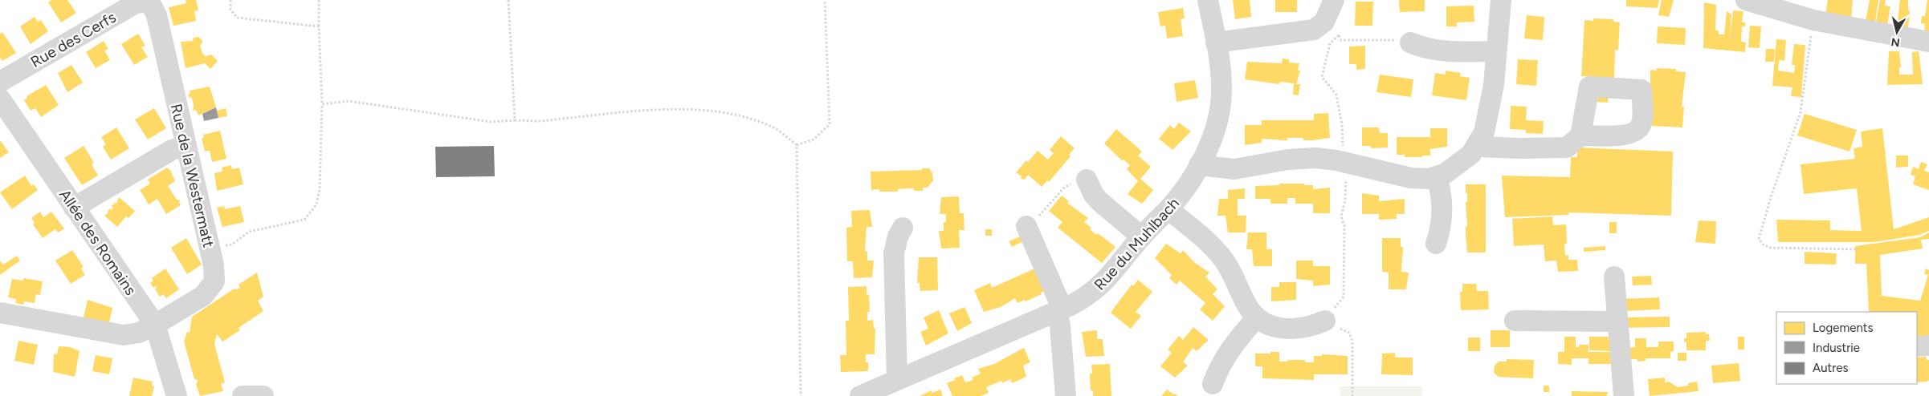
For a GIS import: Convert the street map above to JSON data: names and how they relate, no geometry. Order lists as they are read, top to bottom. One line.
{"streets":{"street":["Rue des Cerfs","Rue de la Westermatt","Allée des Romains","Rue du Muhlbach"]},"crossings":[["Rue des Cerfs","Rue de la Westermatt"],["Rue de la Westermatt","Allée des Romains"]],"legend":["Logements","Industrie","Autres"],"north":"bottom"}
